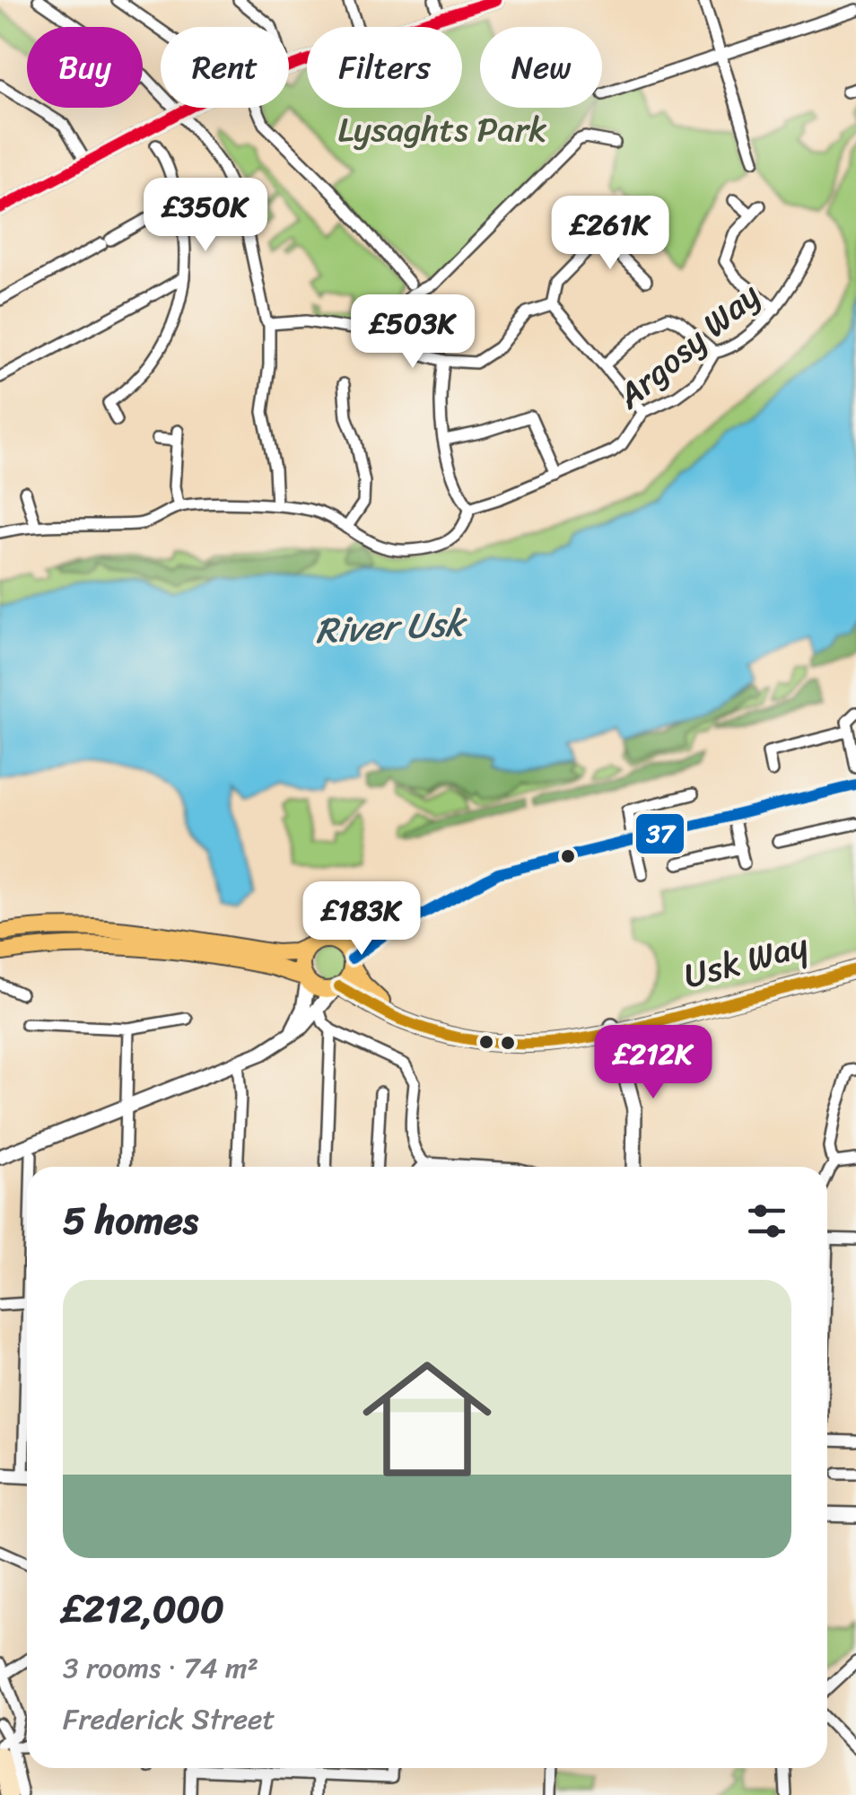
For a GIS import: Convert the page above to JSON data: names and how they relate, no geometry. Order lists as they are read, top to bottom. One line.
{"streets":{"main road":["Usk Way"],"street":["Argosy Way"]},"water":["River Usk"],"parks":["Lysaghts Park"],"lines":["transit line 37"],"page":{"chip":["Buy","Rent","Filters","New"],"price":["£350K","£261K","£503K","£183K","£212K"],"heading":"5 homes","list":[{"name":"£212,000","note":"3 rooms · 74 m² · Frederick Street"}]}}
